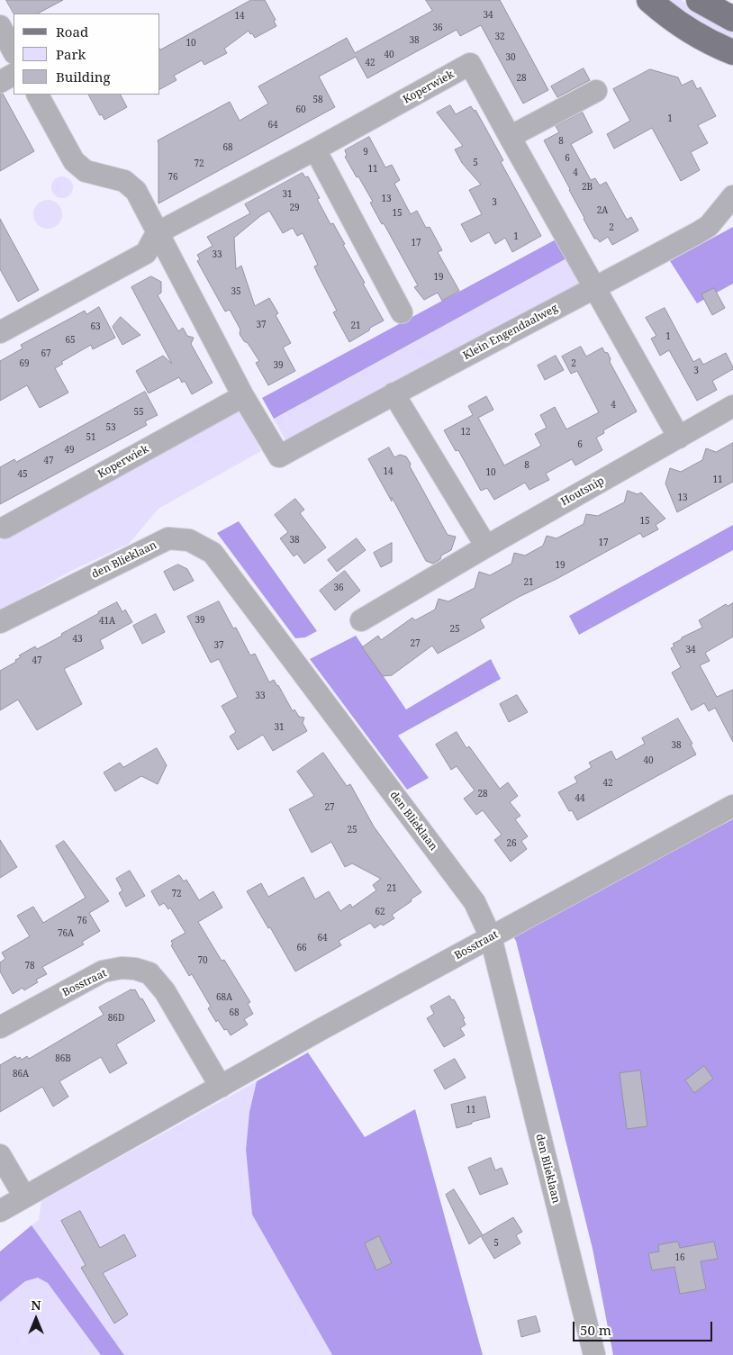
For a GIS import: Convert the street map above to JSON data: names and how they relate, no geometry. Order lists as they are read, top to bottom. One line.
{"streets":{"street":["Koperwiek","Klein Engendaalweg","Houtsnip","den Blieklaan","Bosstraat"]},"crossings":[["Koperwiek","Klein Engendaalweg"],["den Blieklaan","Bosstraat"]],"house_numbers":["34","14","36","32","38","10","40","30","42","28","58","60","1","64","8","68","9","6","5","72","11","4","76","2B","31","13","3","29","2A","15","2","1","17","33","19","35","37","21","63","1","65","67","69","2","39","3","4","55","53","12","51","6","49","47","8","14","10","45","11","13","15","38","17","19","21","36","39","41A","25","43","27","37","34","47","33","31","38","40","42","28","44","27","25","26","21","72","62","76","76A","64","66","70","78","68A","68","86D","86B","86A","11","5","16"],"legend":["Road","Park","Building"],"scale_bar":"50 m","north":"top"}
